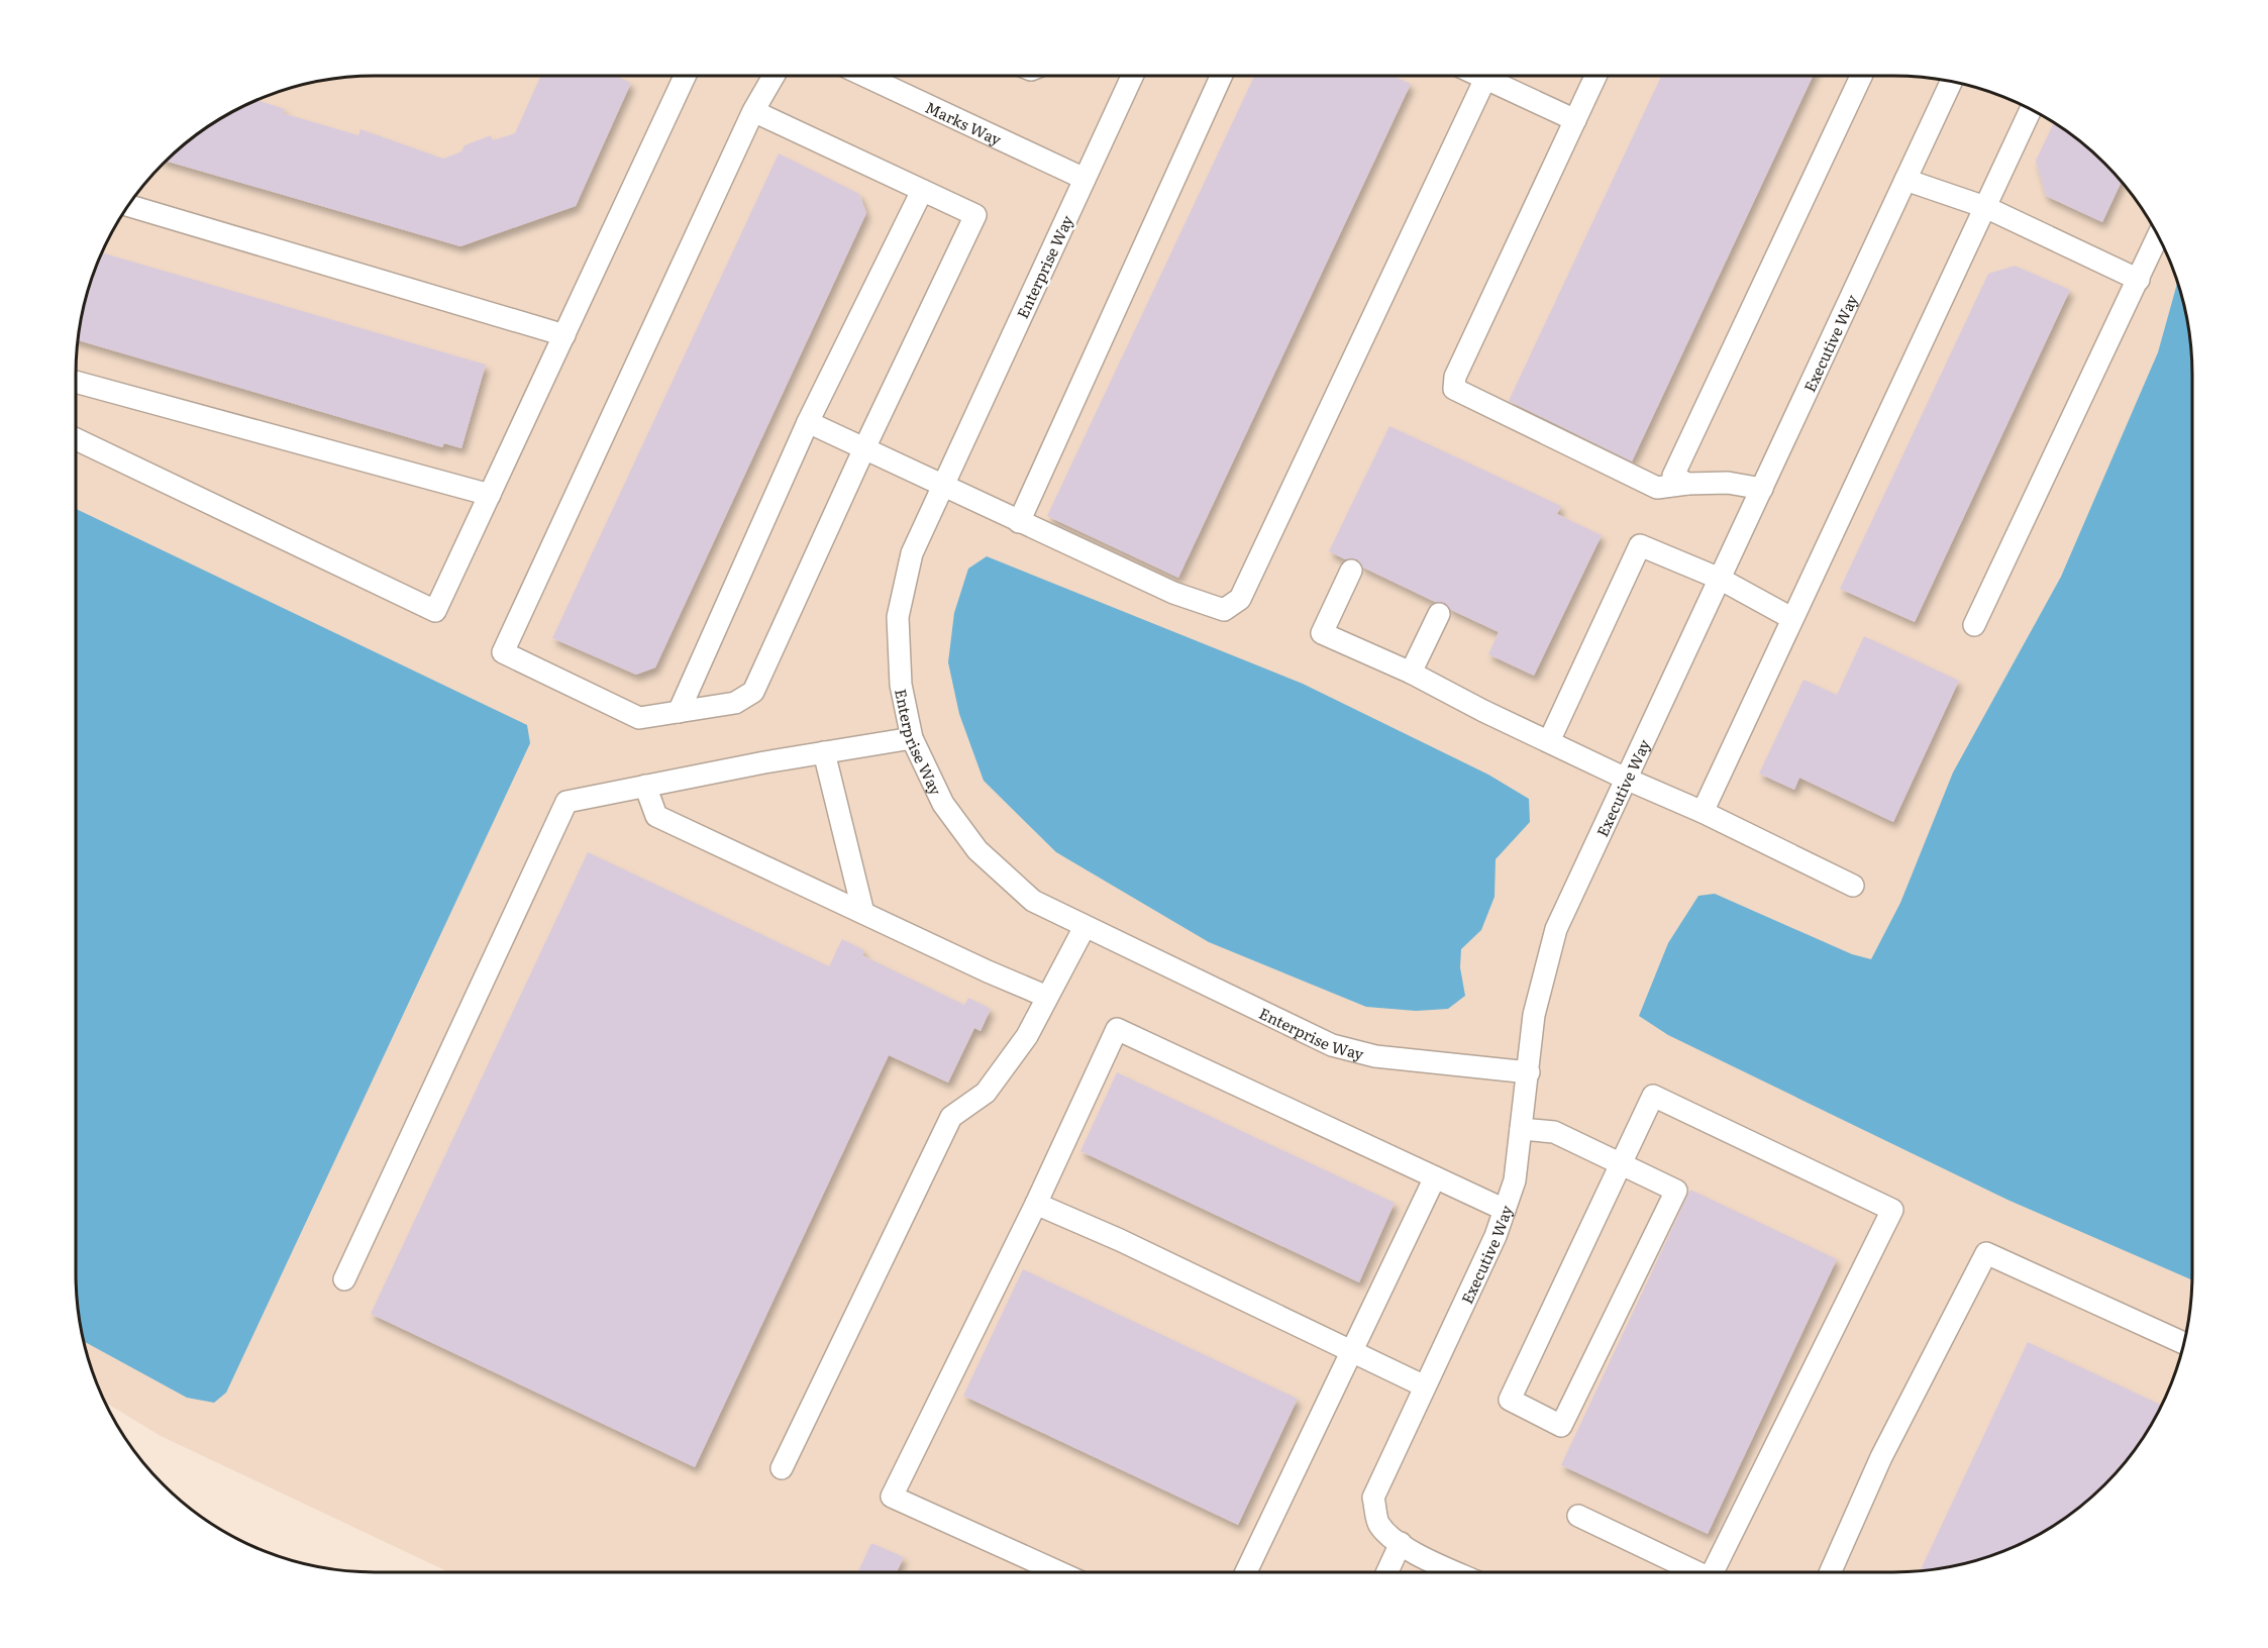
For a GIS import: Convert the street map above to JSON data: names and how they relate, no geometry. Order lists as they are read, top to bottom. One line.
{"streets":{"street":["Marks Way","Enterprise Way","Executive Way"]},"crossings":[["Marks Way","Enterprise Way"],["Enterprise Way","Executive Way"]]}
